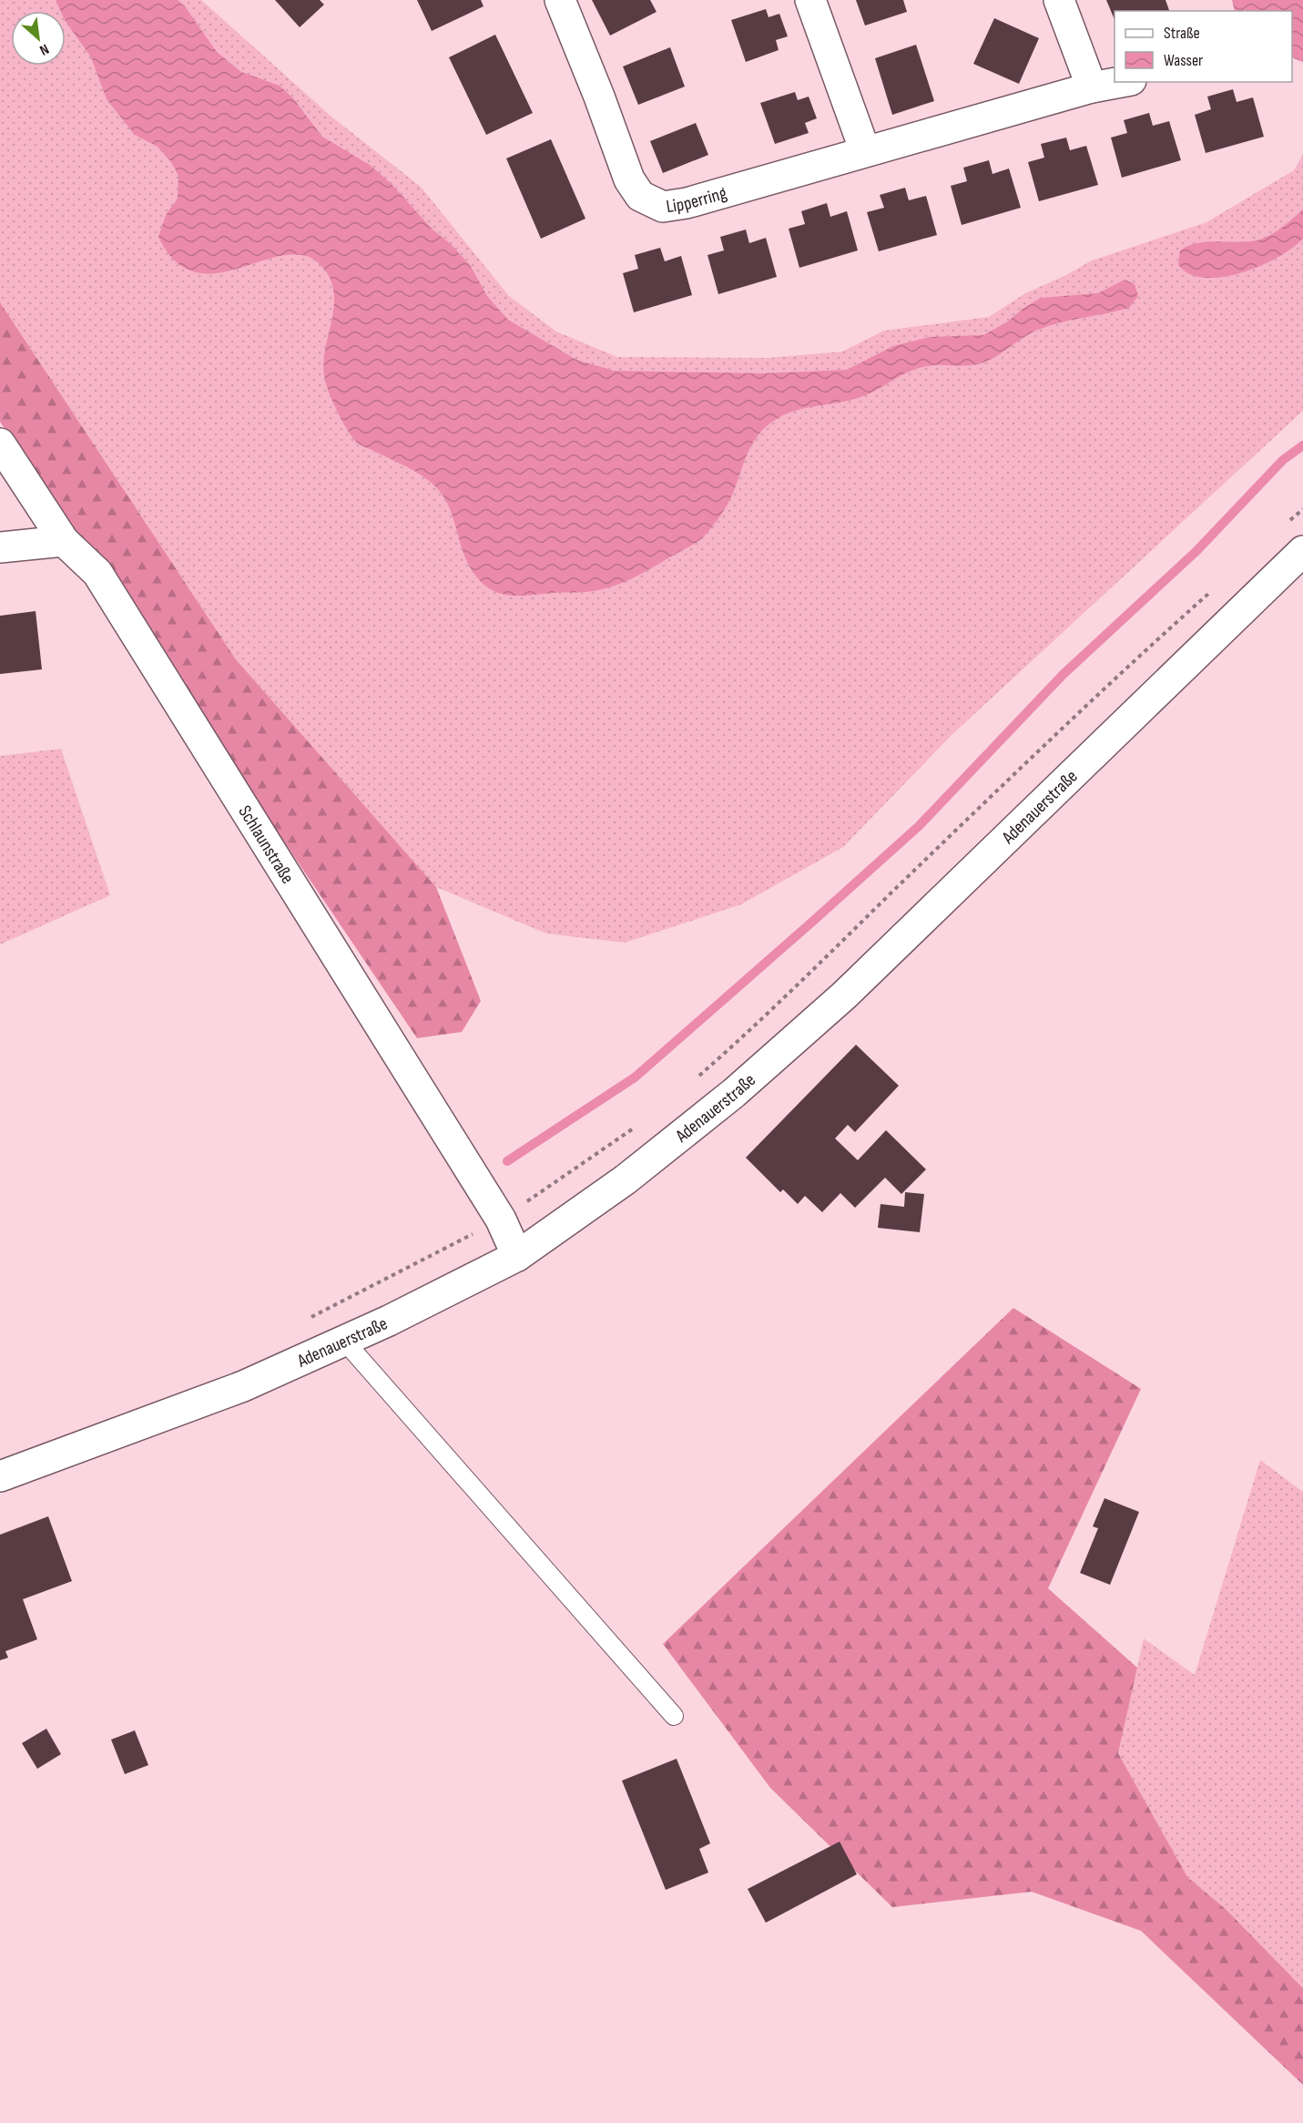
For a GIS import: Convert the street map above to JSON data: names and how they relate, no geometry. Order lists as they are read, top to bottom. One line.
{"streets":{"street":["Lipperring","Adenauerstraße","Schlaunstraße"]},"crossings":[["Adenauerstraße","Schlaunstraße"]],"legend":["Straße","Wasser"],"north":"bottom right"}
